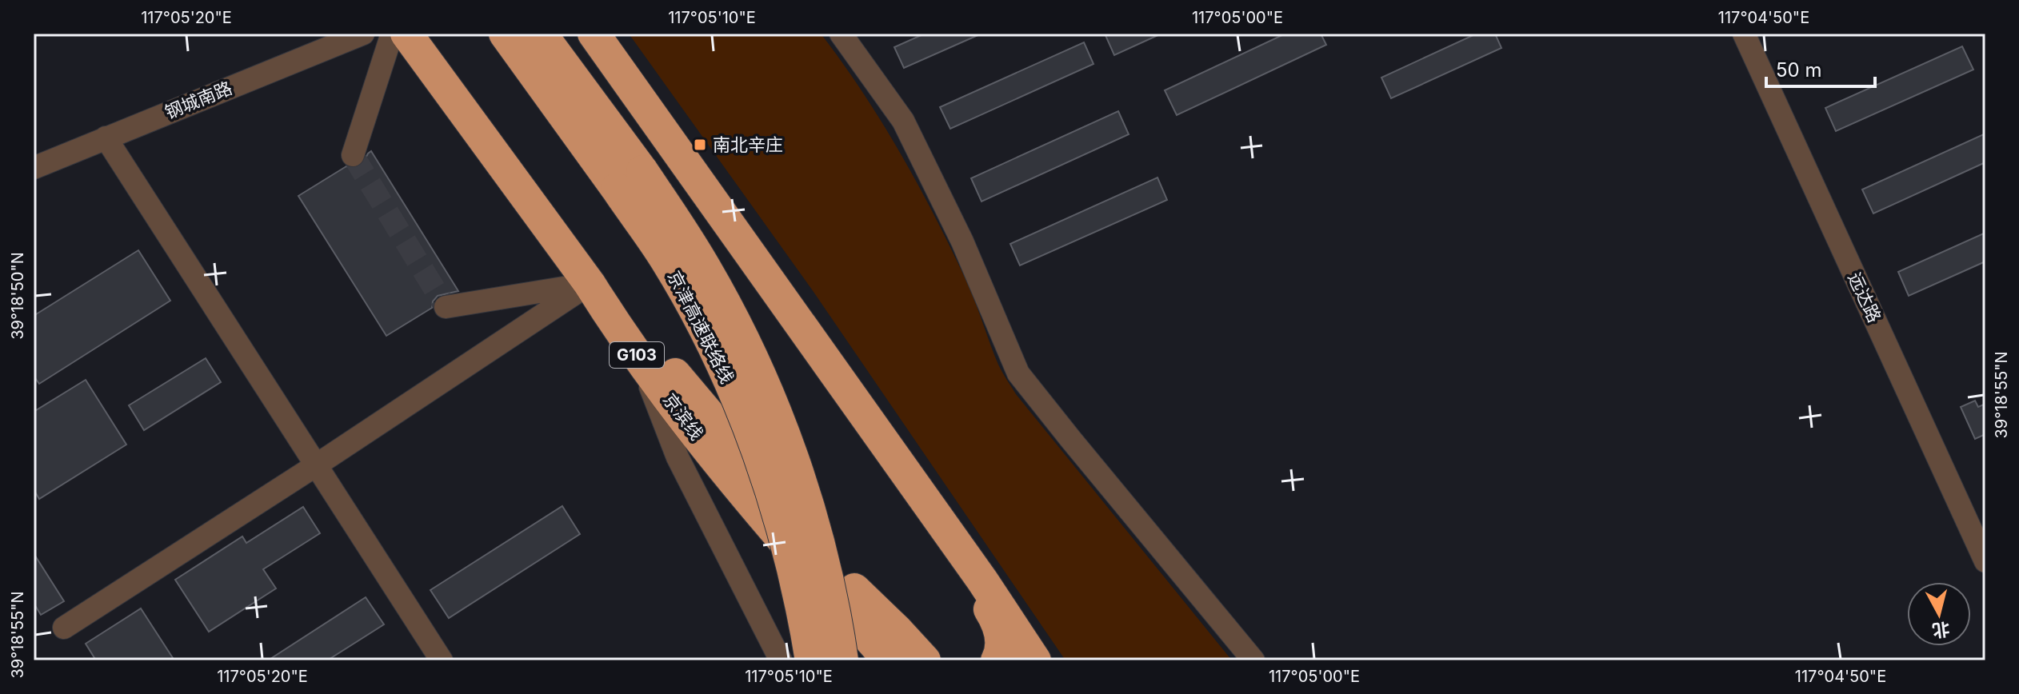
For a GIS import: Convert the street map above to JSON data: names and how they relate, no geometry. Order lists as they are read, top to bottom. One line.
{"streets":{"highway":["京津高速联络线","G103","京滨线"],"street":["钢城南路","远达路"]},"places":{"transit":["南北辛庄"]},"scale_bar":"50 m","north":"bottom","coordinates":["117°05'20\"E","117°05'10\"E","117°05'00\"E","117°04'50\"E","39°18'50\"N","39°18'55\"N"]}
